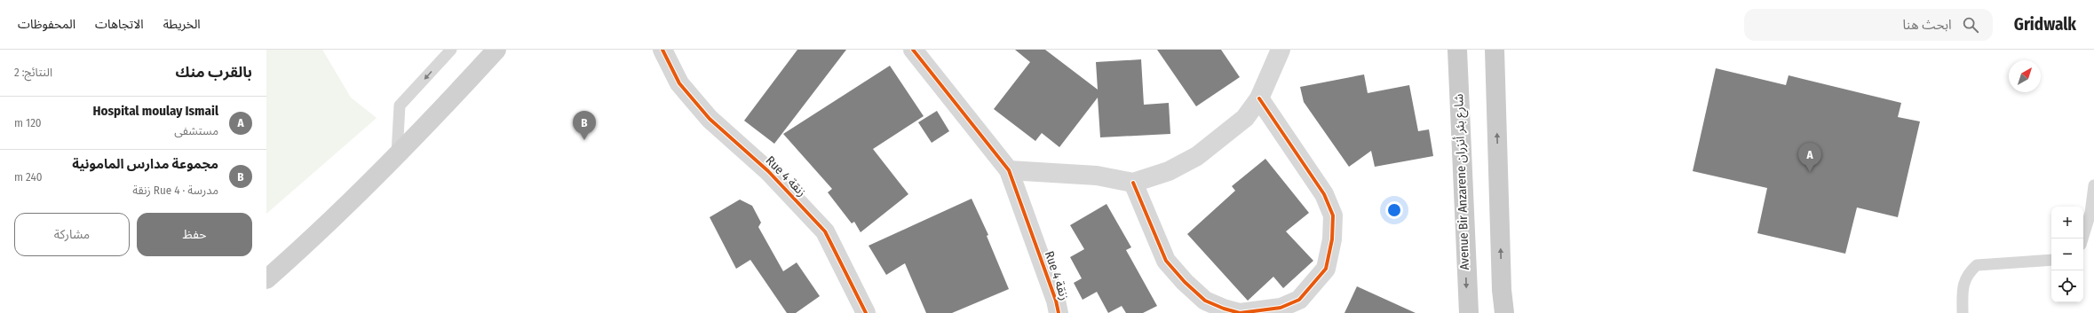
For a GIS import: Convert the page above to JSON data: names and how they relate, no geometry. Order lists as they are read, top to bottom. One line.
{"streets":{"main road":["Avenue Bir Anzarene شارع بئر أنزران"],"street":["Rue 4 زنقة"]},"north":"top right","page":{"header":"Gridwalk","search":"ابحث هنا","nav":["الخريطة","الاتجاهات","المحفوظات"],"heading":["بالقرب منك","النتائج: 2"],"list":[{"mark":"A","name":"Hospital moulay Ismail","note":"مستشفى","value":"120 m"},{"mark":"B","name":"مجموعة مدارس المامونية","note":"مدرسة · Rue 4 زنقة","value":"240 m"}],"pins":["B","A"],"buttons":["حفظ","مشاركة"],"map_buttons":["+","−"]}}
